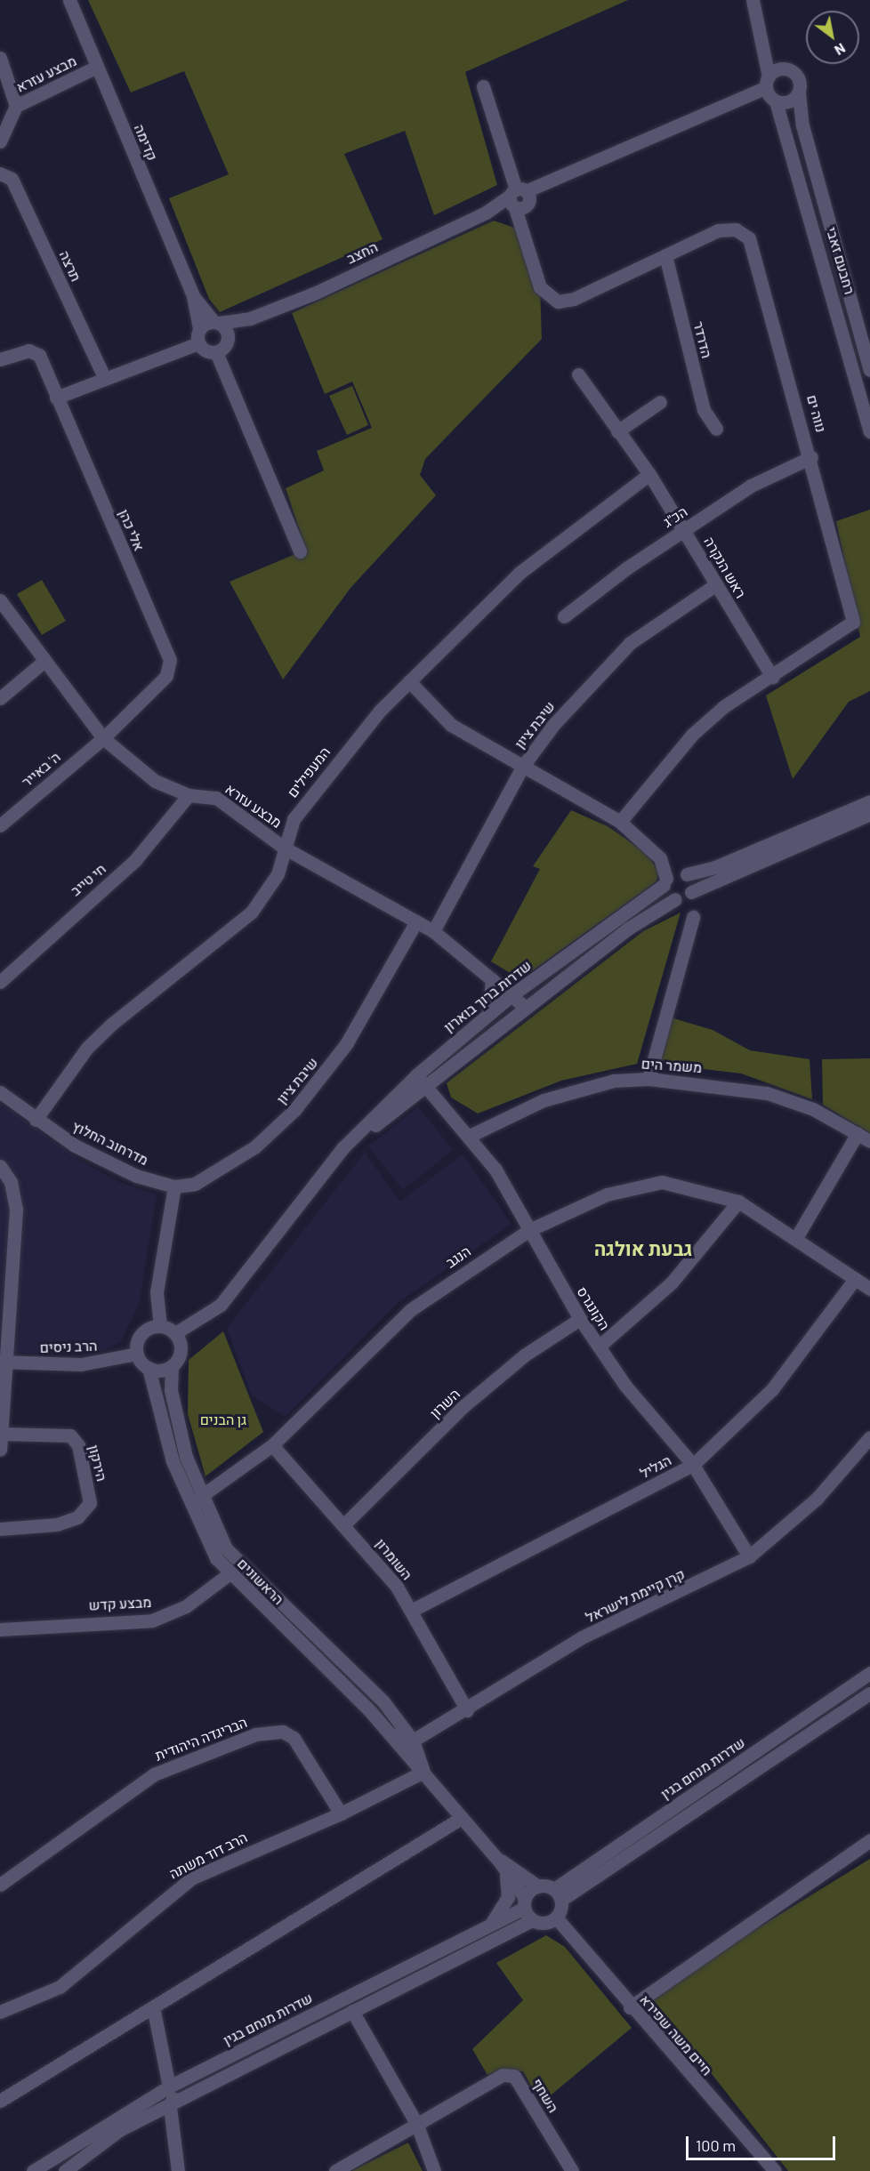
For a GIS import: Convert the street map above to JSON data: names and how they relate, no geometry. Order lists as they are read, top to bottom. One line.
{"streets":{"street":["מבצע עזרא","קדימה","החצב","רחבעם זאבי","תרצה","הדרדר","נווה ים","הכ\"ג","אלי כהן","ראש הנקרה","שיבת ציון","ה' באייר","המעפילים","חי טייב","שדרות ברוך בוארון","משמר הים","מדרחוב החלוץ","הנגב","הקונגרס","הרב ניסים","השרון","הירקון","הגליל","השומרון","הראשונים","קרן קיימת לישראל","מבצע קדש","הבריגדה היהודית","שדרות מנחם בגין","הרב דוד משתה","חיים משה שפירא","השחף"]},"crossings":[["מבצע עזרא","קדימה"],["מבצע עזרא","אלי כהן"],["מבצע עזרא","שיבת ציון"],["מבצע עזרא","ה' באייר"],["מבצע עזרא","המעפילים"],["מבצע עזרא","חי טייב"],["מבצע עזרא","שדרות ברוך בוארון"],["קדימה","החצב"],["החצב","רחבעם זאבי"],["הדרדר","נווה ים"],["נווה ים","הכ\"ג"],["נווה ים","ראש הנקרה"],["הכ\"ג","ראש הנקרה"],["אלי כהן","ה' באייר"],["ראש הנקרה","שיבת ציון"],["ראש הנקרה","המעפילים"],["שיבת ציון","מדרחוב החלוץ"],["המעפילים","מדרחוב החלוץ"],["שדרות ברוך בוארון","הקונגרס"],["שדרות ברוך בוארון","הרב ניסים"],["שדרות ברוך בוארון","הראשונים"],["משמר הים","הקונגרס"],["הנגב","הקונגרס"],["הנגב","הגליל"],["הנגב","השומרון"],["הנגב","הראשונים"],["הקונגרס","השרון"],["הקונגרס","הגליל"],["הקונגרס","קרן קיימת לישראל"],["הרב ניסים","הראשונים"],["השרון","השומרון"],["הגליל","השומרון"],["השומרון","קרן קיימת לישראל"],["הראשונים","קרן קיימת לישראל"],["הראשונים","מבצע קדש"],["הראשונים","שדרות מנחם בגין"],["הראשונים","הרב דוד משתה"],["הראשונים","חיים משה שפירא"],["הבריגדה היהודית","הרב דוד משתה"],["שדרות מנחם בגין","חיים משה שפירא"]],"districts":["גבעת אולגה"],"parks":["גן הבנים"],"scale_bar":"100 m","north":"bottom right"}
